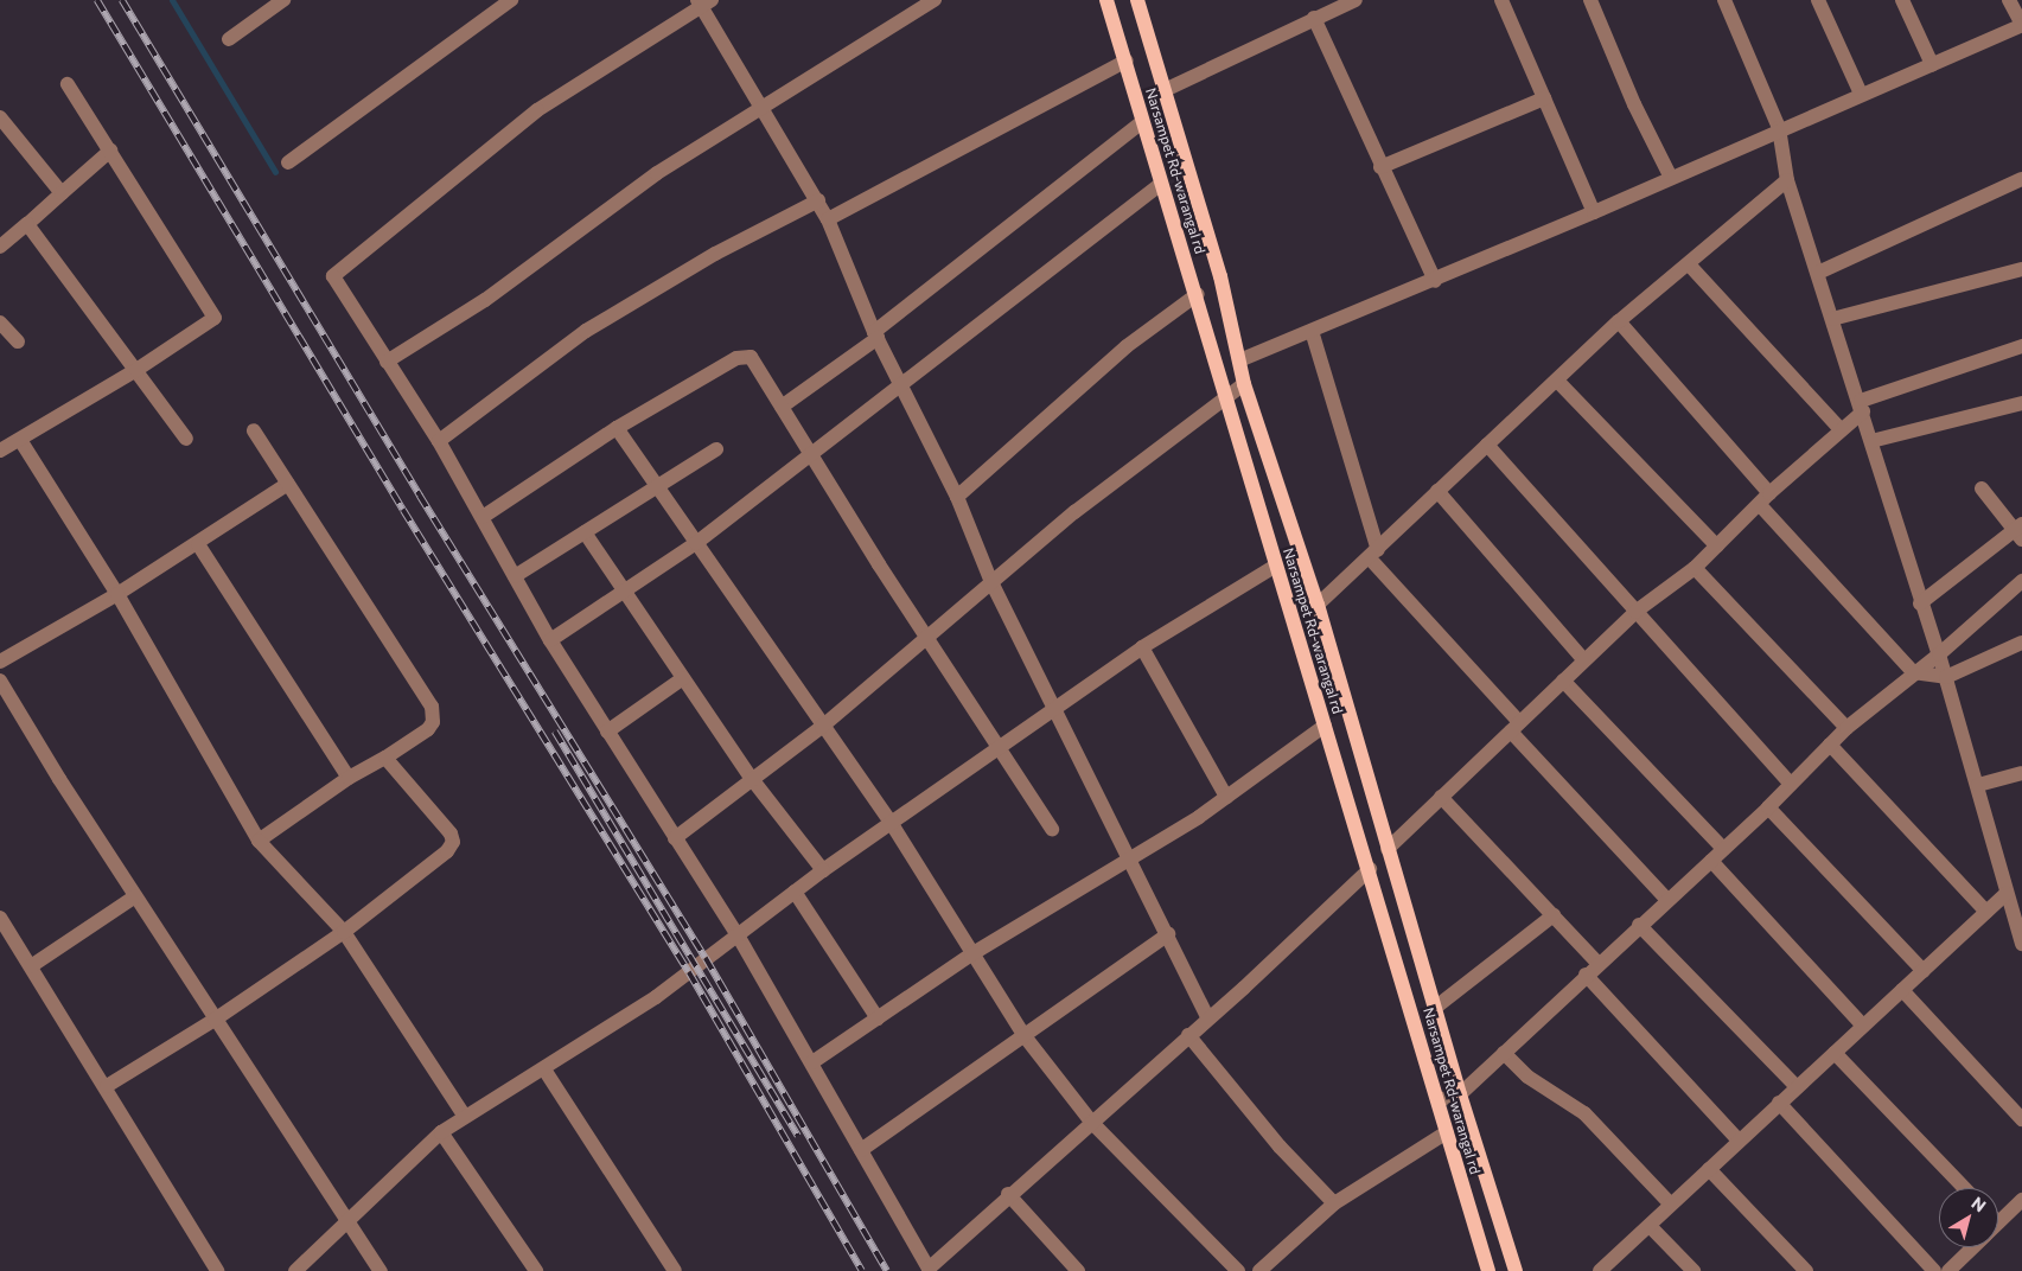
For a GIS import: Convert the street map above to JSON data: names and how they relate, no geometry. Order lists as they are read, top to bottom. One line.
{"streets":{"main road":["Narsampet Rd-warangal rd"]},"north":"top right"}
